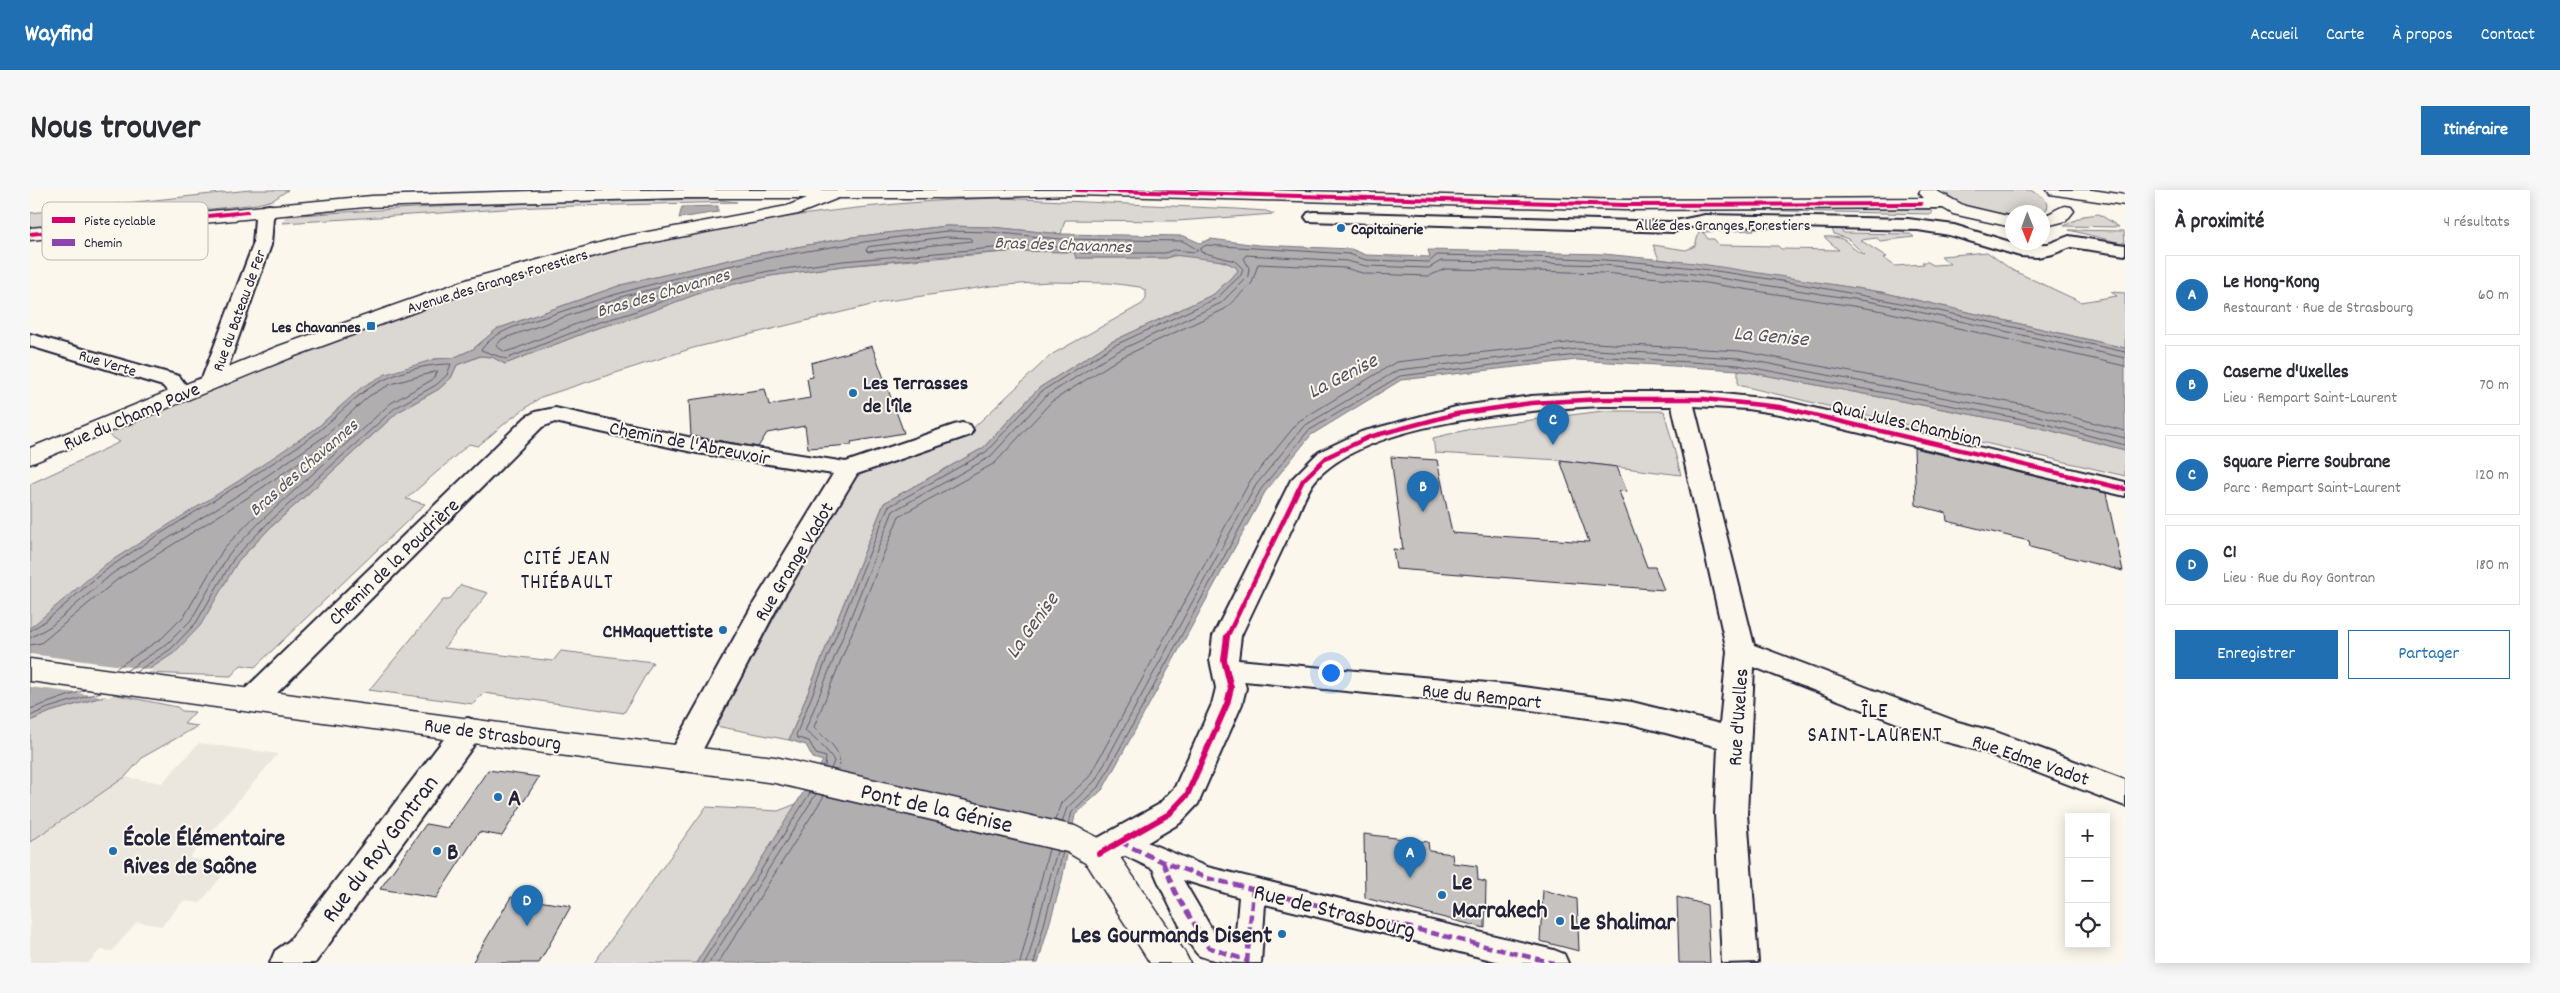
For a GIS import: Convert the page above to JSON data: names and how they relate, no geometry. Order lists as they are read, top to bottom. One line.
{"streets":{"main road":["Avenue des Granges Forestiers","Rue du Champ Pave","Rue de Strasbourg","Pont de la Génise"],"street":["Allée des Granges Forestiers","Rue du Bateau de Fer","Rue Verte","Quai Jules Chambion","Chemin de l'Abreuvoir","Chemin de la Poudrière","Rue Grange Vadot","Rue du Rempart","Rue d'Uxelles","Rue Edme Vadot","Rue du Roy Gontran"]},"crossings":[["Avenue des Granges Forestiers","Rue du Bateau de Fer"],["Avenue des Granges Forestiers","Rue du Champ Pave"],["Rue du Bateau de Fer","Rue du Champ Pave"],["Rue Verte","Rue du Champ Pave"],["Quai Jules Chambion","Rue du Rempart"],["Quai Jules Chambion","Rue de Strasbourg"],["Quai Jules Chambion","Pont de la Génise"],["Chemin de l'Abreuvoir","Chemin de la Poudrière"],["Chemin de l'Abreuvoir","Rue Grange Vadot"],["Chemin de la Poudrière","Rue de Strasbourg"],["Rue Grange Vadot","Rue de Strasbourg"],["Rue du Rempart","Rue d'Uxelles"],["Rue d'Uxelles","Rue Edme Vadot"],["Rue de Strasbourg","Pont de la Génise"],["Rue de Strasbourg","Rue du Roy Gontran"]],"districts":["CITÉ JEAN THIÉBAULT","ÎLE SAINT-LAURENT"],"water":["Bras des Chavannes","La Genise"],"places":{"other":["Capitainerie","Les Terrasses de l'île","CHMaquettiste","A","École Élémentaire Rives de Saône","B","Le Marrakech","Le Shalimar","Les Gourmands Disent"],"transit":["Les Chavannes"]},"legend":["Piste cyclable","Chemin"],"north":"bottom","page":{"header":"Wayfind","nav":["Accueil","Carte","À propos","Contact"],"title":"Nous trouver","buttons":["Itinéraire",["Enregistrer","Partager"]],"heading":["À proximité","4 résultats"],"list":[{"mark":"A","name":"Le Hong-Kong","note":"Restaurant · Rue de Strasbourg","value":"60 m"},{"mark":"B","name":"Caserne d'Uxelles","note":"Lieu · Rempart Saint-Laurent","value":"70 m"},{"mark":"C","name":"Square Pierre Soubrane","note":"Parc · Rempart Saint-Laurent","value":"120 m"},{"mark":"D","name":"C1","note":"Lieu · Rue du Roy Gontran","value":"180 m"}],"pins":["C","B","A","D"],"map_buttons":["+","−"]}}
